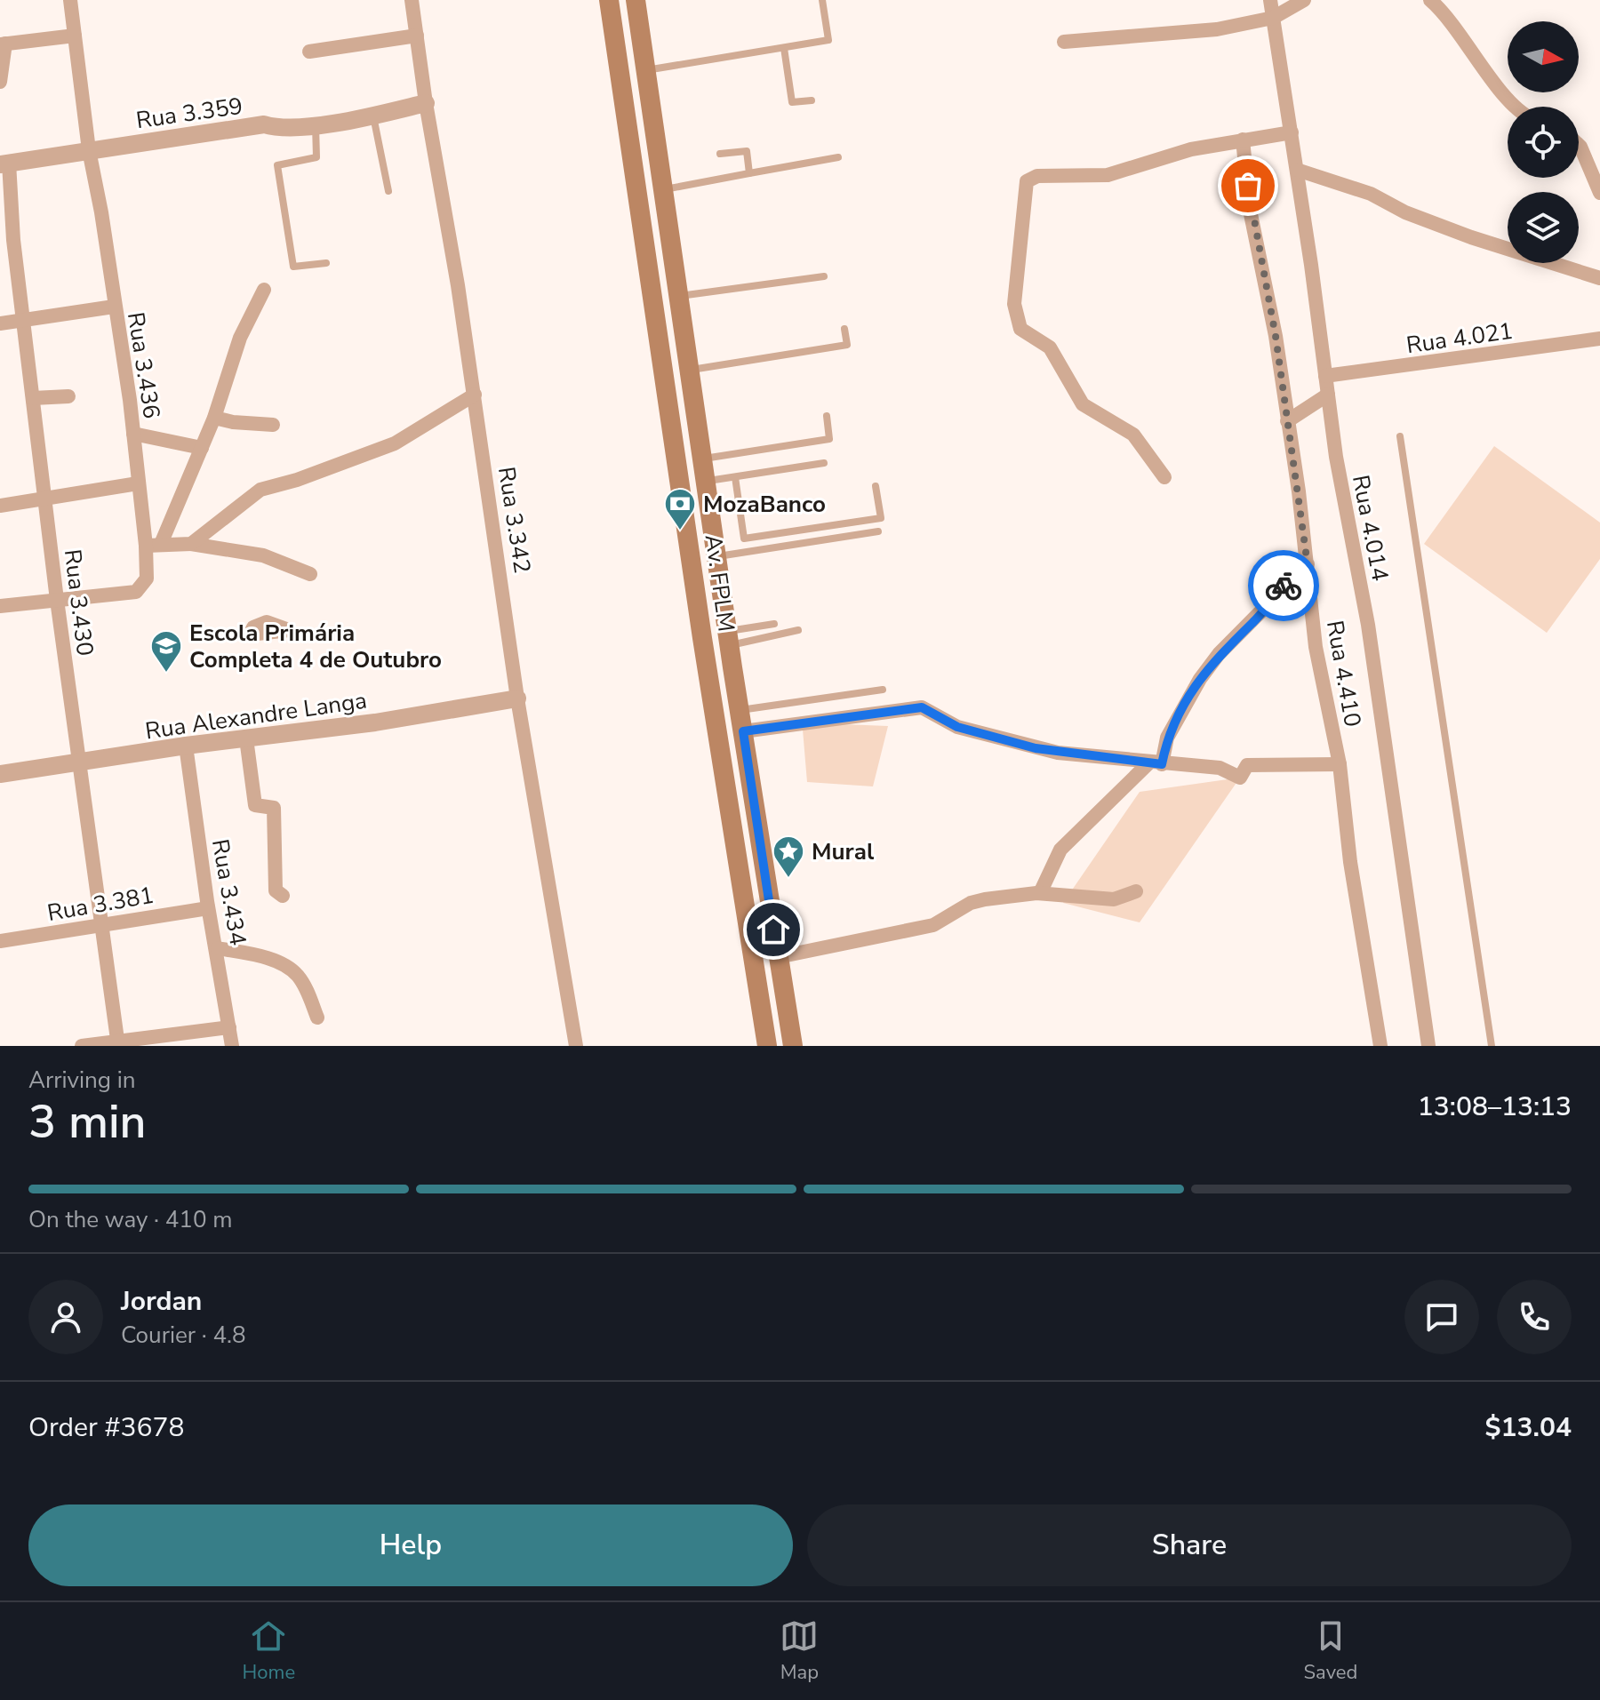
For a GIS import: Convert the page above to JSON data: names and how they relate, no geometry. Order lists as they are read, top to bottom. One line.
{"streets":{"main road":["Av. FPLM"],"street":["Rua 3.359","Rua 4.021","Rua 3.436","Rua 3.342","Rua 4.014","Rua 3.430","Rua 4.410","Rua Alexandre Langa","Rua 3.434","Rua 3.381"]},"crossings":[["Rua 3.359","Rua 3.436"],["Rua 3.359","Rua 3.342"],["Rua 3.359","Rua 3.430"],["Rua 4.021","Rua 4.014"],["Rua 3.436","Rua 3.430"],["Rua 3.342","Rua Alexandre Langa"],["Rua 3.430","Rua Alexandre Langa"],["Rua 3.430","Rua 3.381"],["Rua Alexandre Langa","Rua 3.434"],["Rua 3.434","Rua 3.381"]],"places":{"bank":["MozaBanco"],"school or university":["Escola Primária Completa 4 de Outubro"],"place":["Mural"]},"north":"right","page":{"heading":["3 min","Arriving in","13:08–13:13"],"panel":["Jordan","Courier · 4.8","Order #3678","$13.04"],"bar":"On the way · 410 m","buttons":["Help","Share"],"tabs":["Home","Map","Saved"]}}
